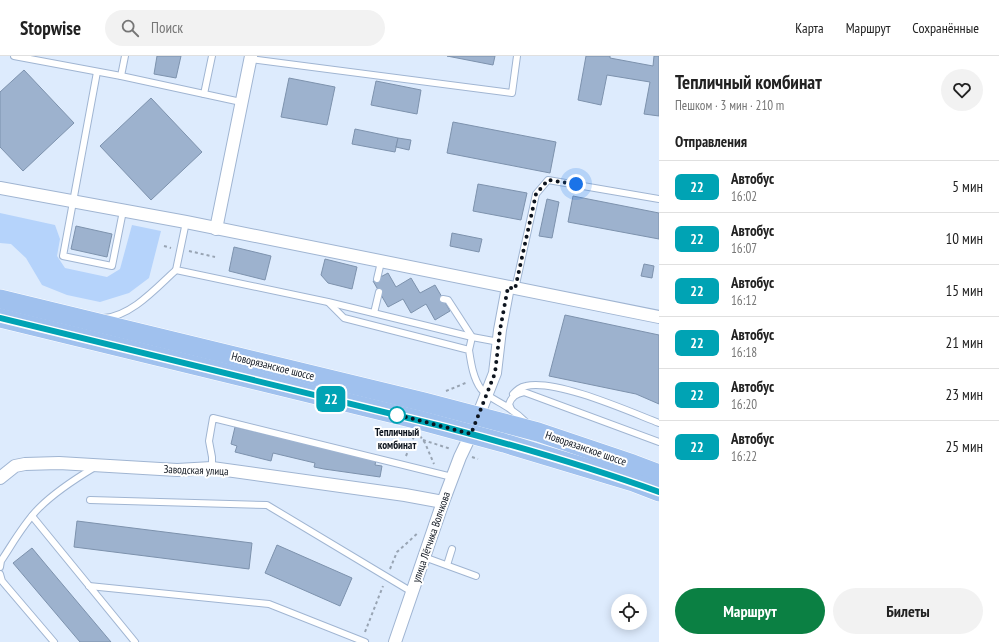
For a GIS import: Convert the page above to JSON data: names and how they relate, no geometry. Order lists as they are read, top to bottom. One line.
{"streets":{"main road":["Новорязанское шоссе"],"street":["Заводская улица","улица Лётчика Волчкова"]},"crossings":[["Новорязанское шоссе","улица Лётчика Волчкова"],["Заводская улица","улица Лётчика Волчкова"]],"places":["Тепличный комбинат"],"lines":["bus line 22"],"page":{"header":"Stopwise","search":"Поиск","nav":["Карта","Маршрут","Сохранённые"],"on_map":"22","heading":[["Тепличный комбинат","Пешком · 3 мин · 210 m"],"Отправления"],"list":[{"mark":"22","name":"Автобус","note":"16:02","value":"5 мин"},{"mark":"22","name":"Автобус","note":"16:07","value":"10 мин"},{"mark":"22","name":"Автобус","note":"16:12","value":"15 мин"},{"mark":"22","name":"Автобус","note":"16:18","value":"21 мин"},{"mark":"22","name":"Автобус","note":"16:20","value":"23 мин"},{"mark":"22","name":"Автобус","note":"16:22","value":"25 мин"}],"buttons":["Маршрут","Билеты"]}}
